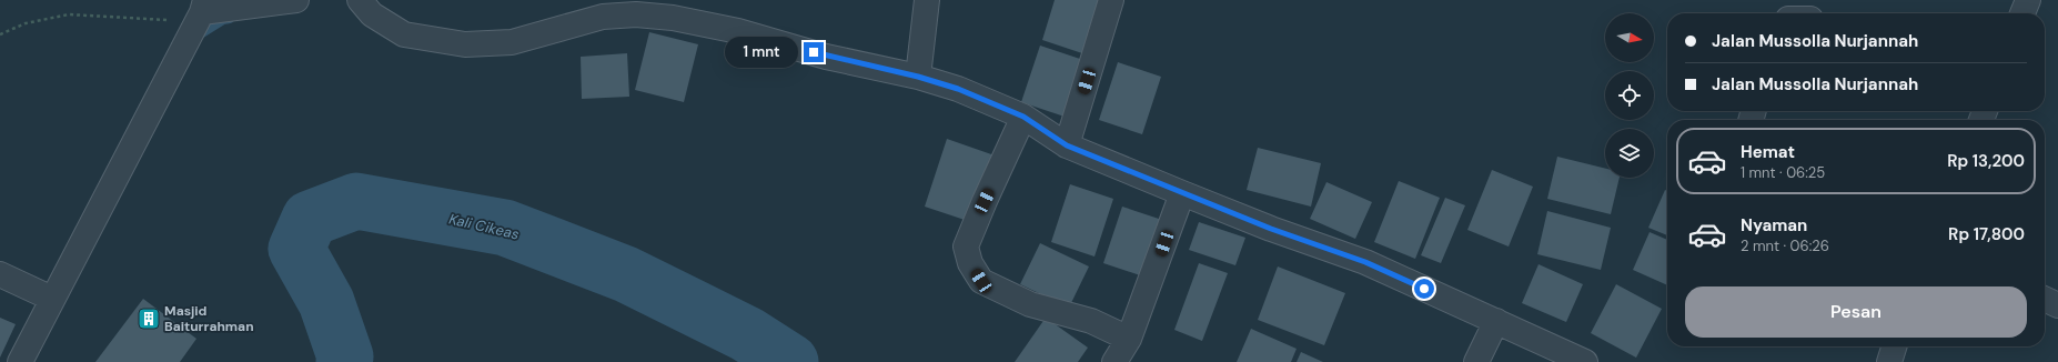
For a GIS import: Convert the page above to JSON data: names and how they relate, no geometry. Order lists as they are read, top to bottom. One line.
{"water":["Kali Cikeas"],"places":{"building":["Masjid Baiturrahman"]},"north":"right","page":{"banner":["Jalan Mussolla Nurjannah","Jalan Mussolla Nurjannah"],"bubble":"1 mnt","list":[{"name":"Hemat","note":"1 mnt · 06:25","value":"Rp 13,200"},{"name":"Nyaman","note":"2 mnt · 06:26","value":"Rp 17,800"}],"buttons":"Pesan"}}
